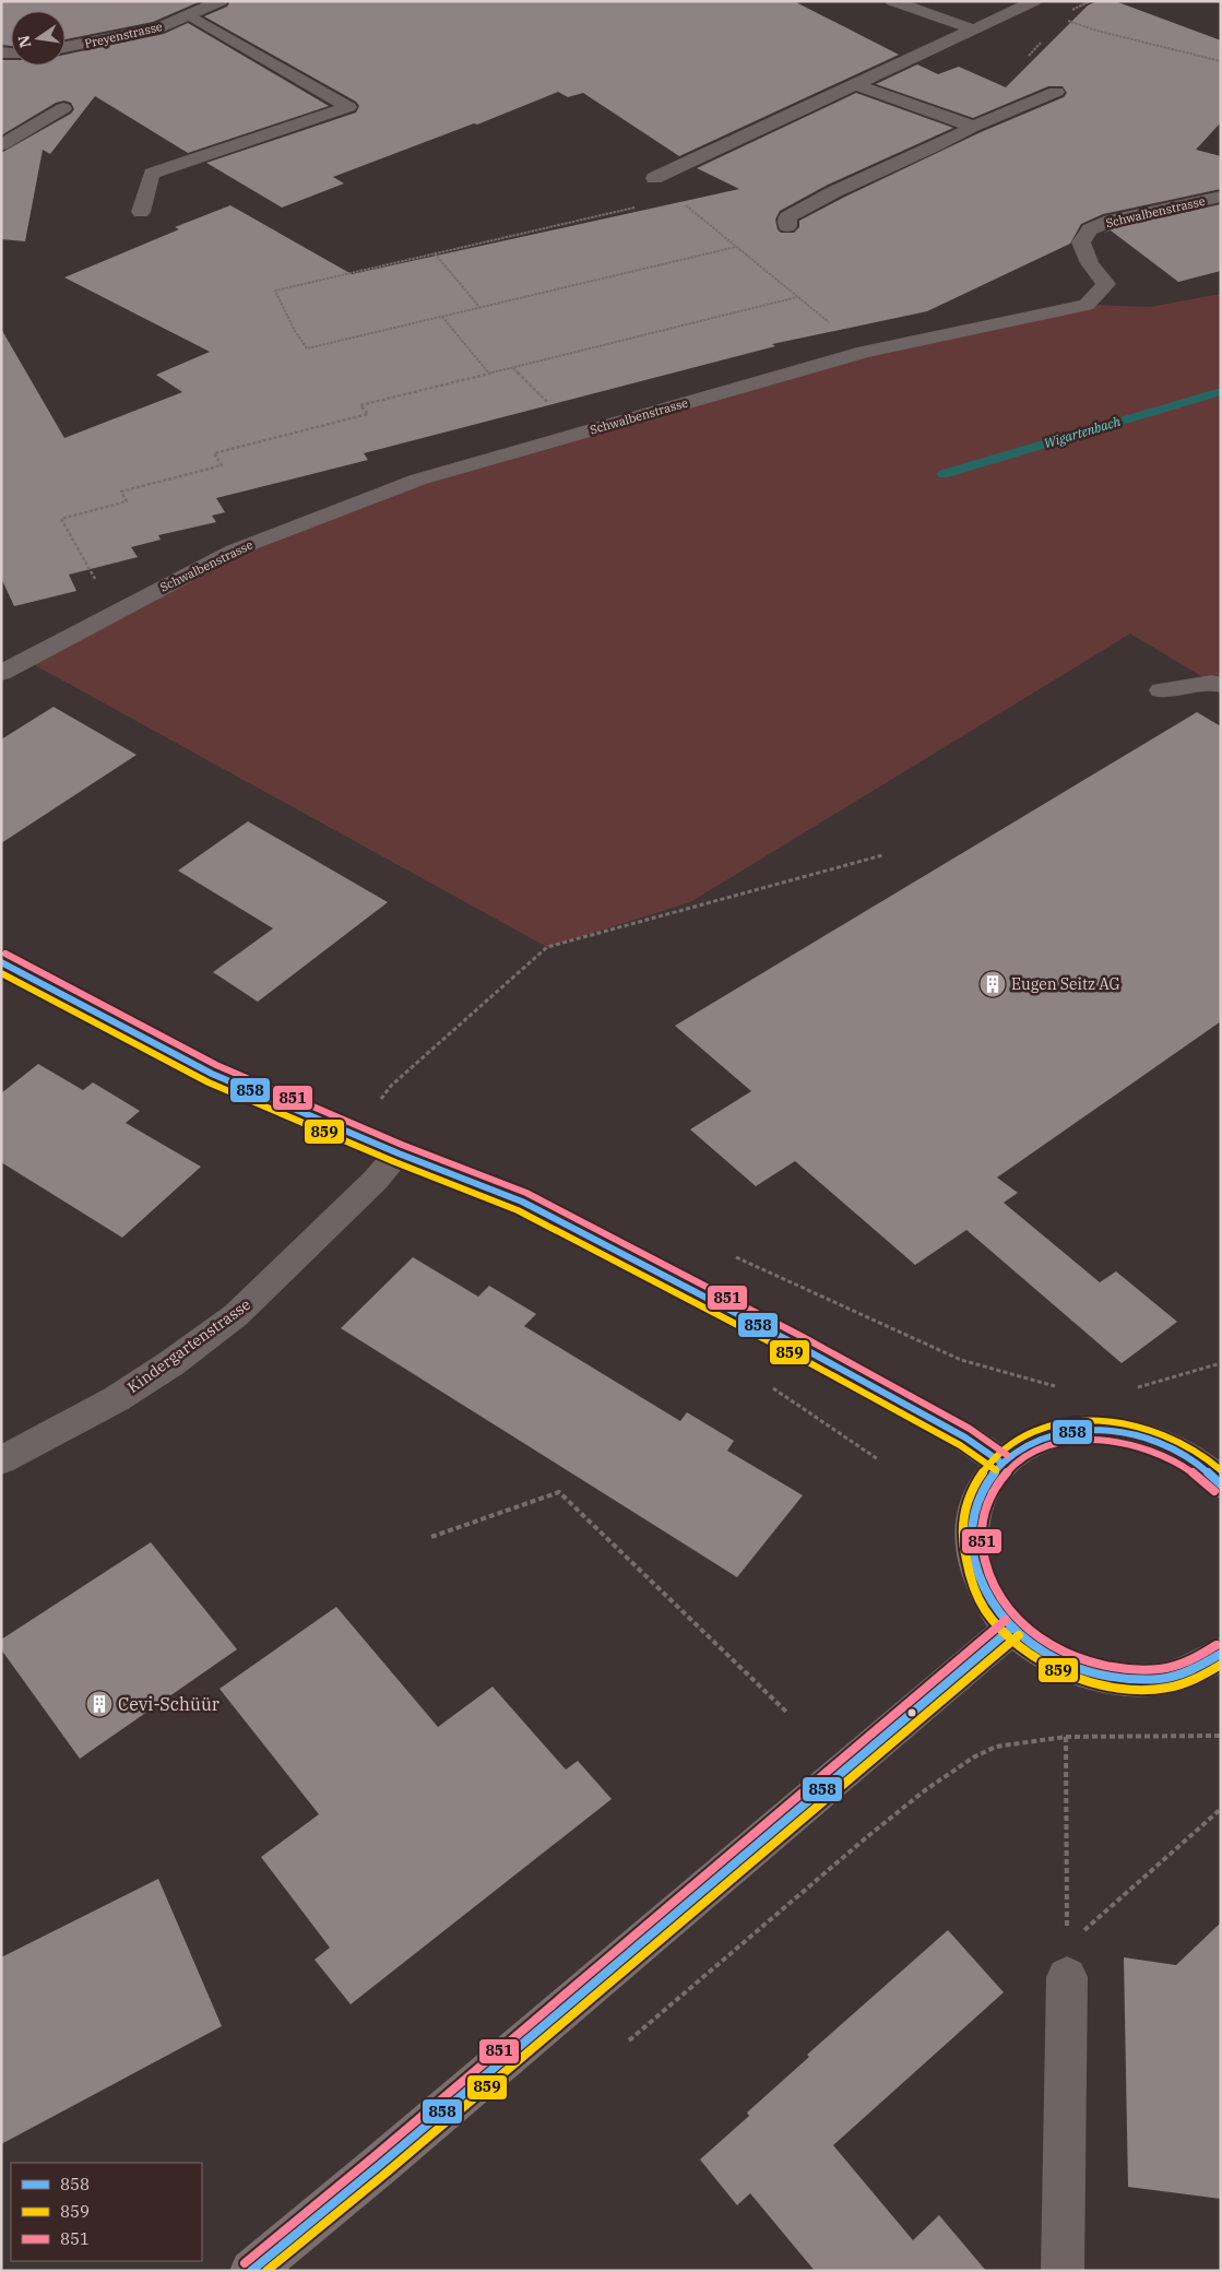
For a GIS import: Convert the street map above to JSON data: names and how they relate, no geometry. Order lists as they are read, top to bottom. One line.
{"streets":{"street":["Preyenstrasse","Schwalbenstrasse","Kindergartenstrasse"]},"water":["Wigartenbach"],"places":{"building":["Eugen Seitz AG","Cevi-Schüür"]},"lines":["transit line 851","transit line 858","transit line 859"],"legend":["858","859","851"],"north":"left"}
